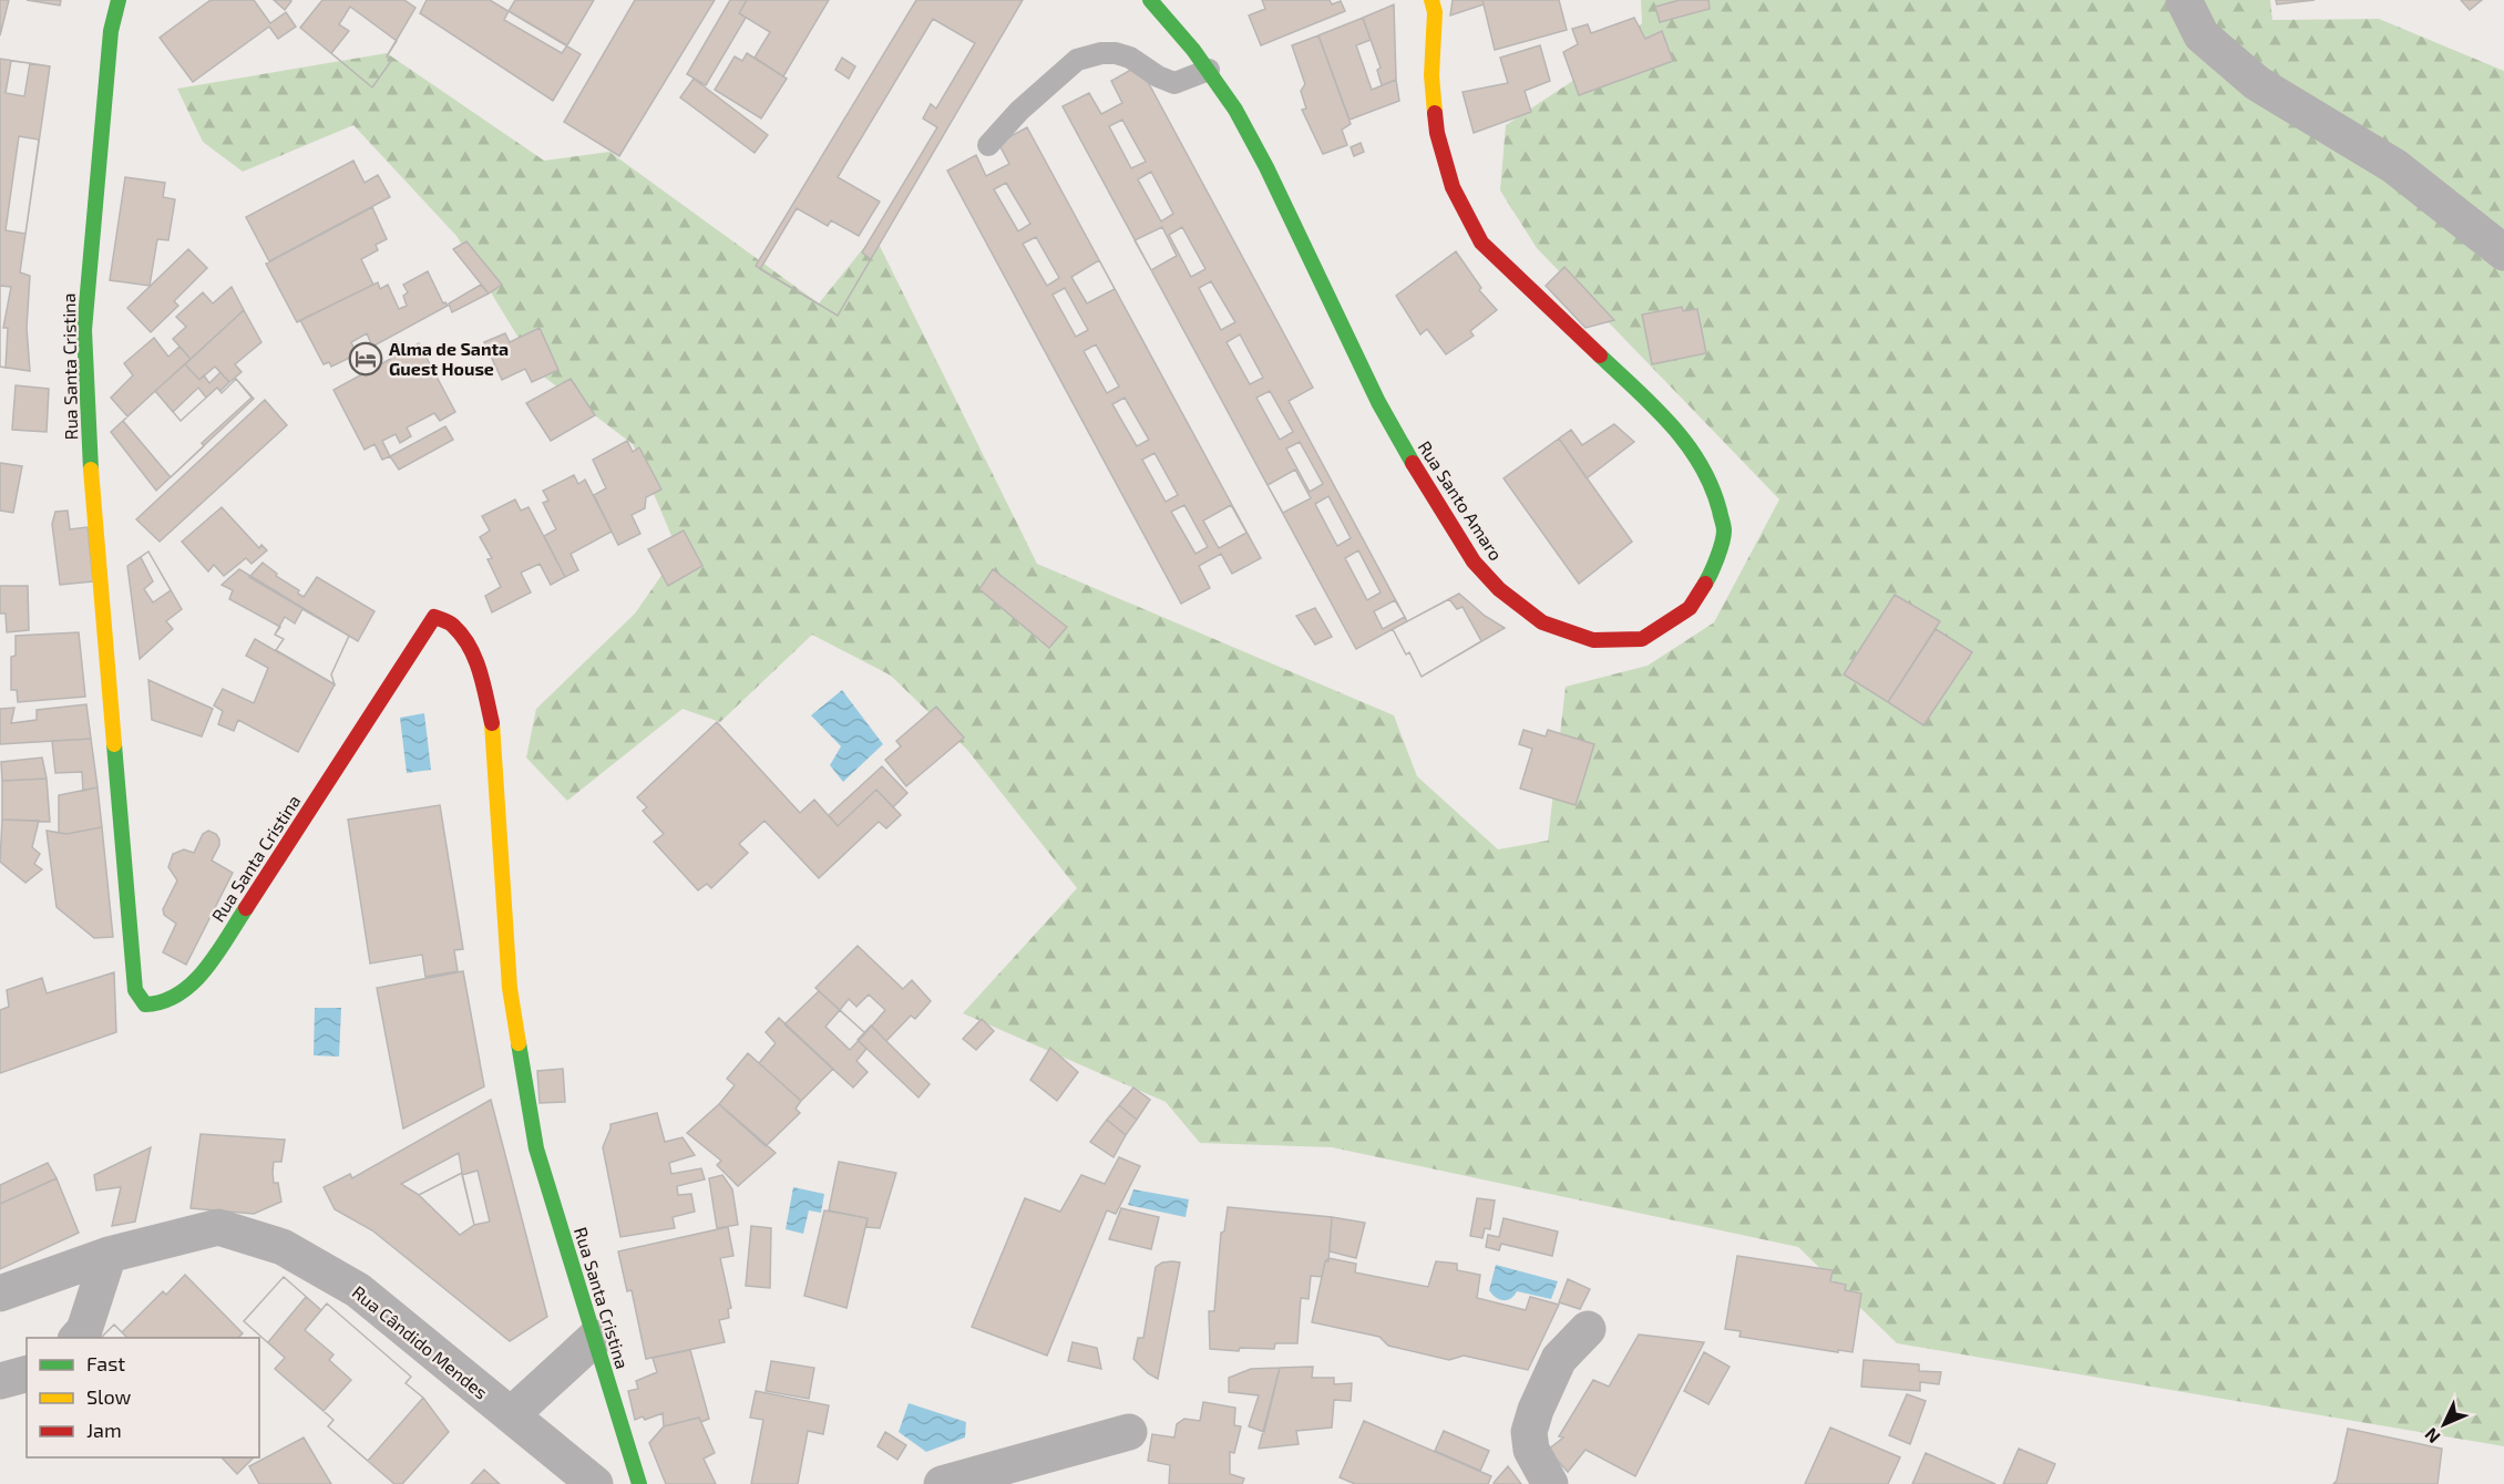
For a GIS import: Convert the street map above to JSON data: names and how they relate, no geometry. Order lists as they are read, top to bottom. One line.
{"streets":{"street":["Rua Santa Cristina","Rua Santo Amaro","Rua Cândido Mendes"]},"places":{"hotel":["Alma de Santa Guest House"]},"legend":["Fast","Slow","Jam"],"north":"bottom left"}
